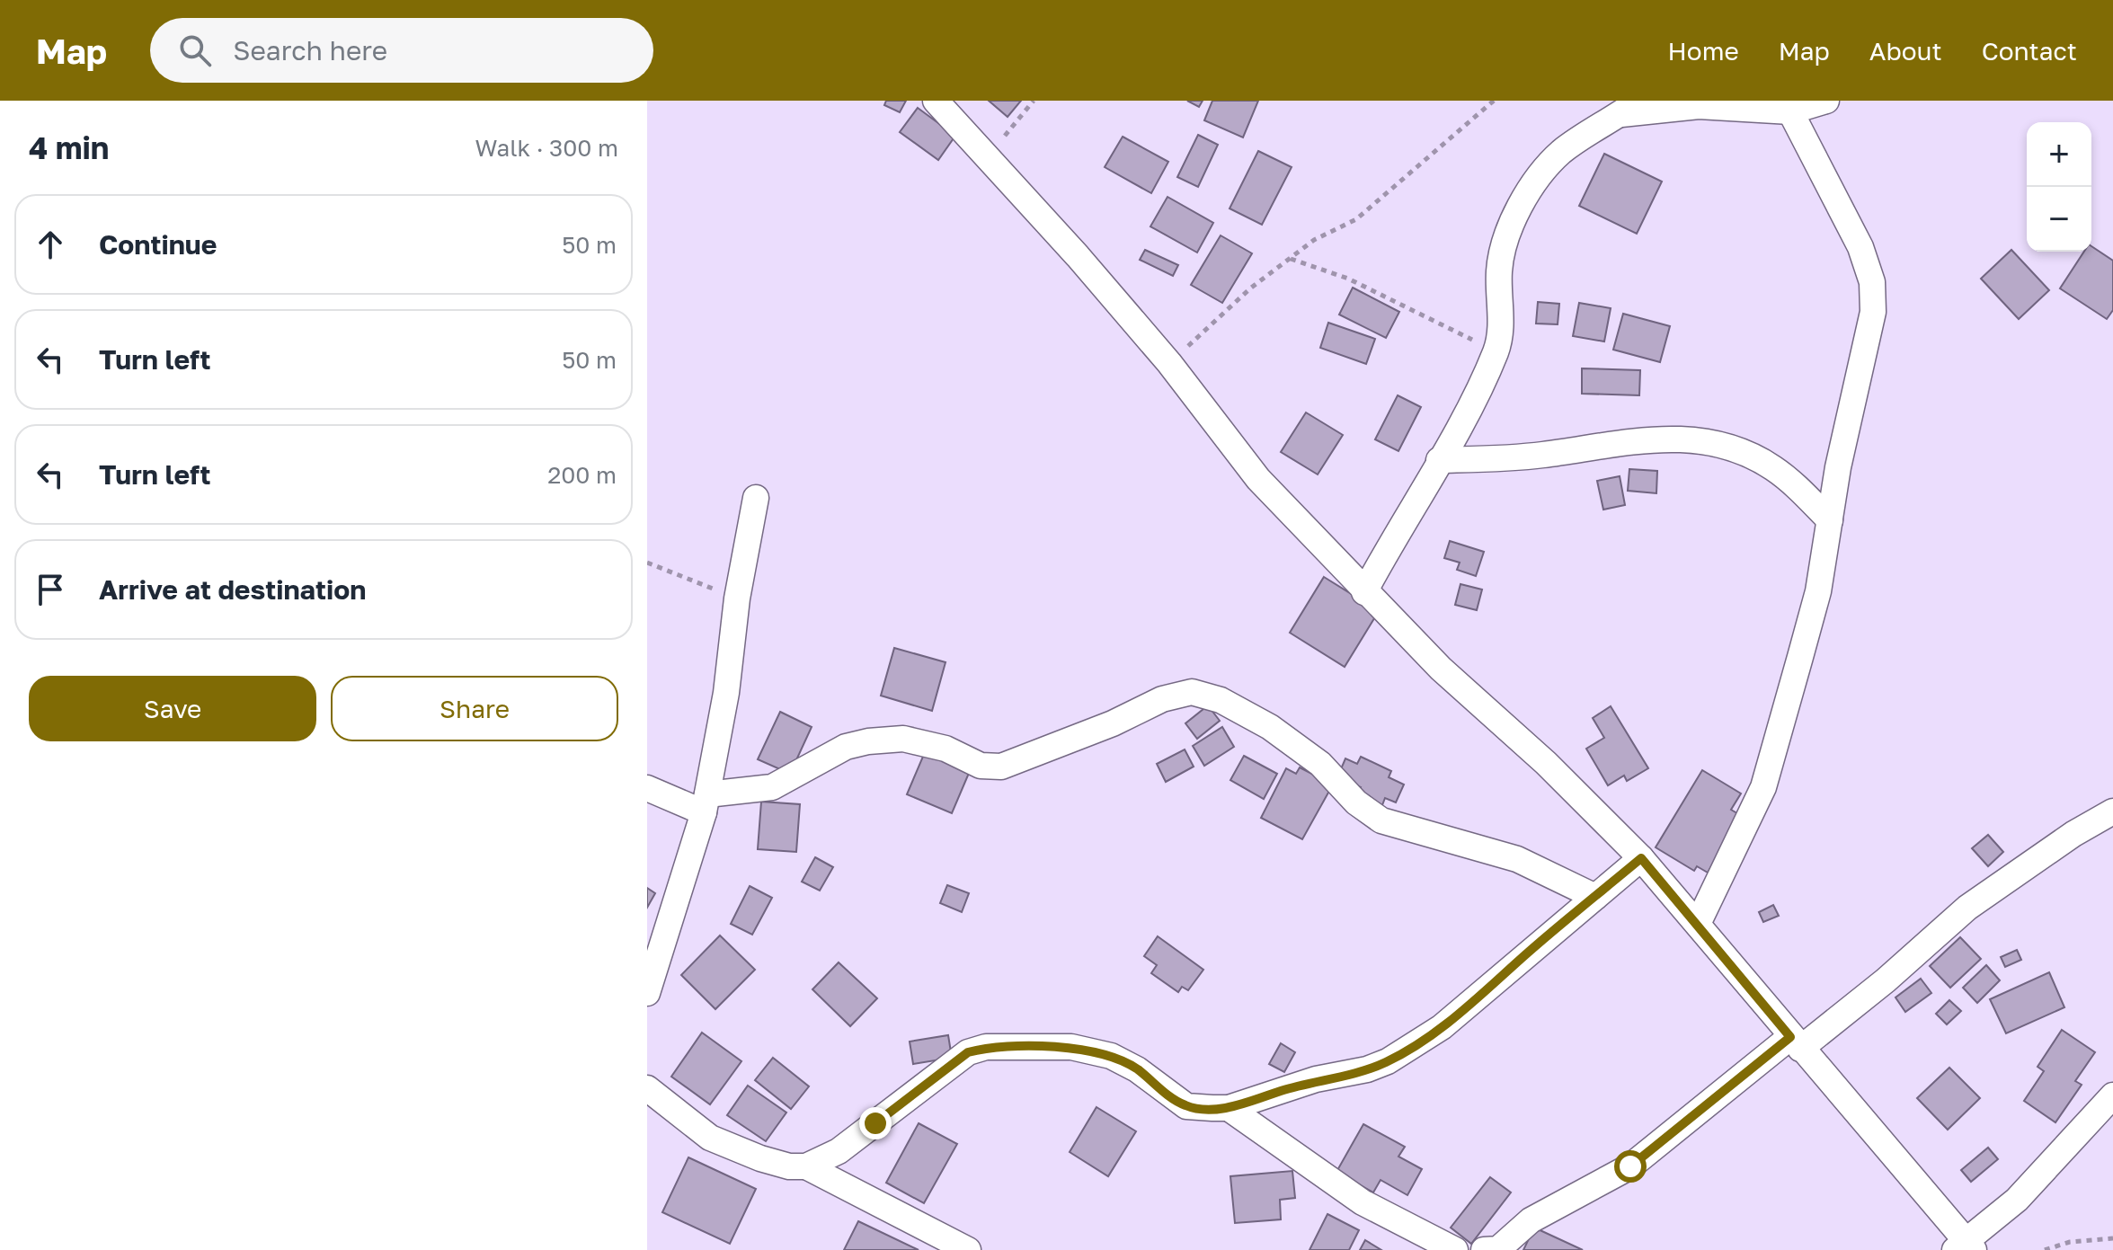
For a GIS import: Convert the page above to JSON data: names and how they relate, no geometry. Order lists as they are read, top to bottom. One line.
{"page":{"header":"Map","search":"Search here","nav":["Home","Map","About","Contact"],"heading":["4 min","Walk · 300 m"],"map_buttons":["+","−"],"list":[["Continue","50 m"],["Turn left","50 m"],["Turn left","200 m"],"Arrive at destination"],"buttons":["Save","Share"]}}
